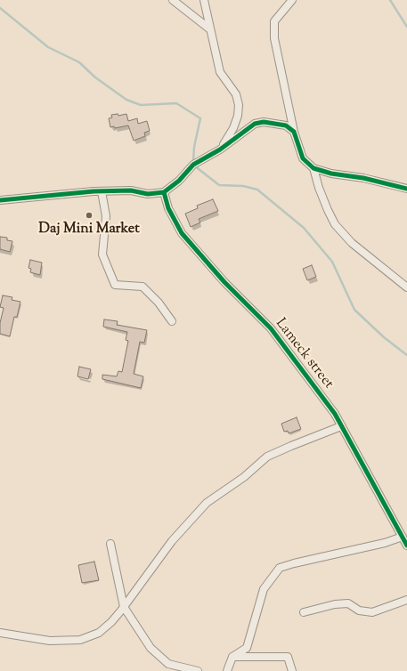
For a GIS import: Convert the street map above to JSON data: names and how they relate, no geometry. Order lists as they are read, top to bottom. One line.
{"streets":{"street":["Lameck street"]},"places":["Daj Mini Market"]}
